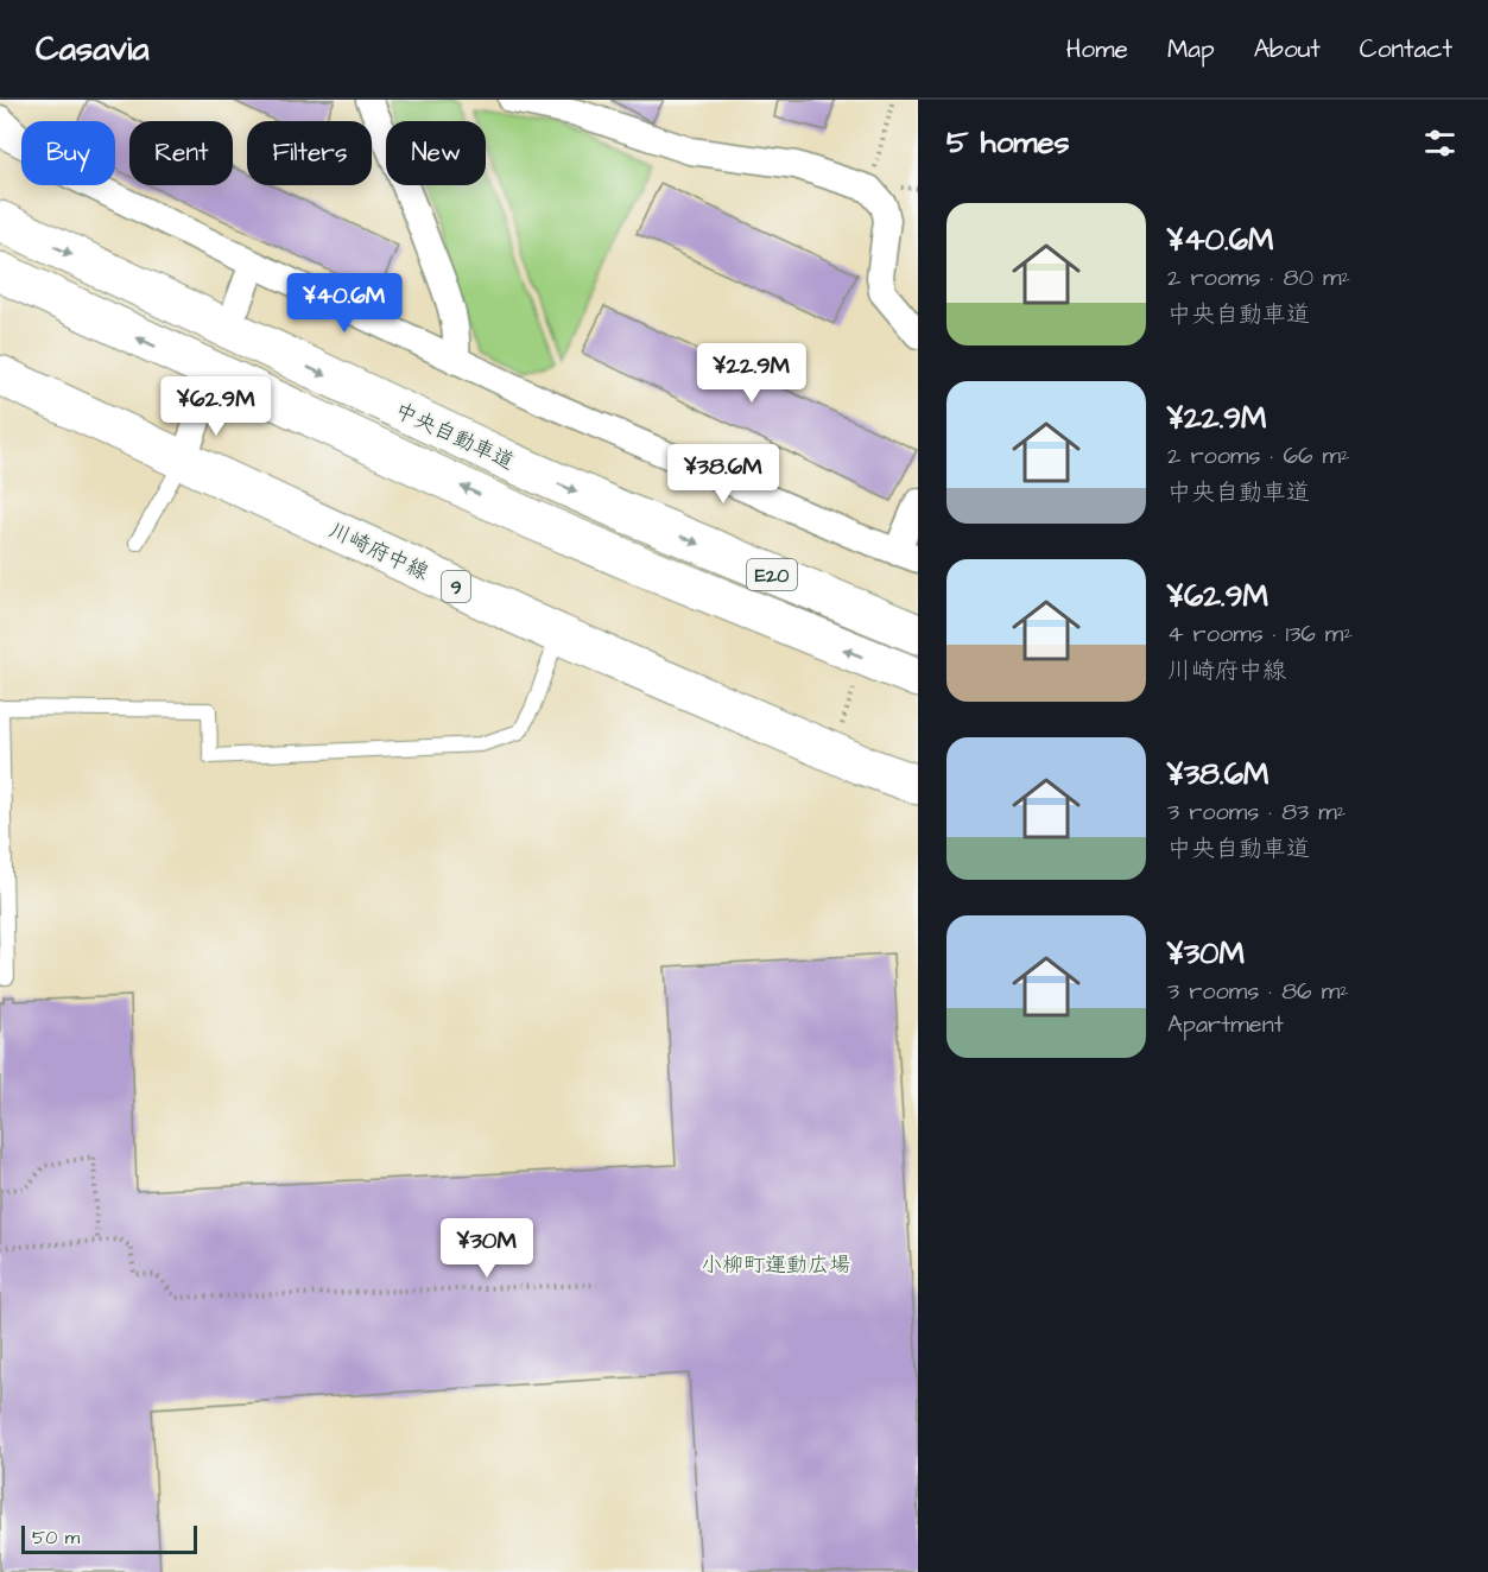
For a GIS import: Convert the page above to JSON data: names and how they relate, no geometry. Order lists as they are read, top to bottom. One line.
{"streets":{"main road":["中央自動車道","川崎府中線","E20","9"]},"parks":["小柳町運動広場"],"scale_bar":"50 m","page":{"header":"Casavia","nav":["Home","Map","About","Contact"],"heading":"5 homes","chip":["Buy","Rent","Filters","New"],"list":[{"name":"¥40.6M","note":"2 rooms · 80 m² · 中央自動車道"},{"name":"¥22.9M","note":"2 rooms · 66 m² · 中央自動車道"},{"name":"¥62.9M","note":"4 rooms · 136 m² · 川崎府中線"},{"name":"¥38.6M","note":"3 rooms · 83 m² · 中央自動車道"},{"name":"¥30M","note":"3 rooms · 86 m² · Apartment"}],"price":["¥40.6M","¥22.9M","¥62.9M","¥38.6M","¥30M"],"scale":"50 m"}}
